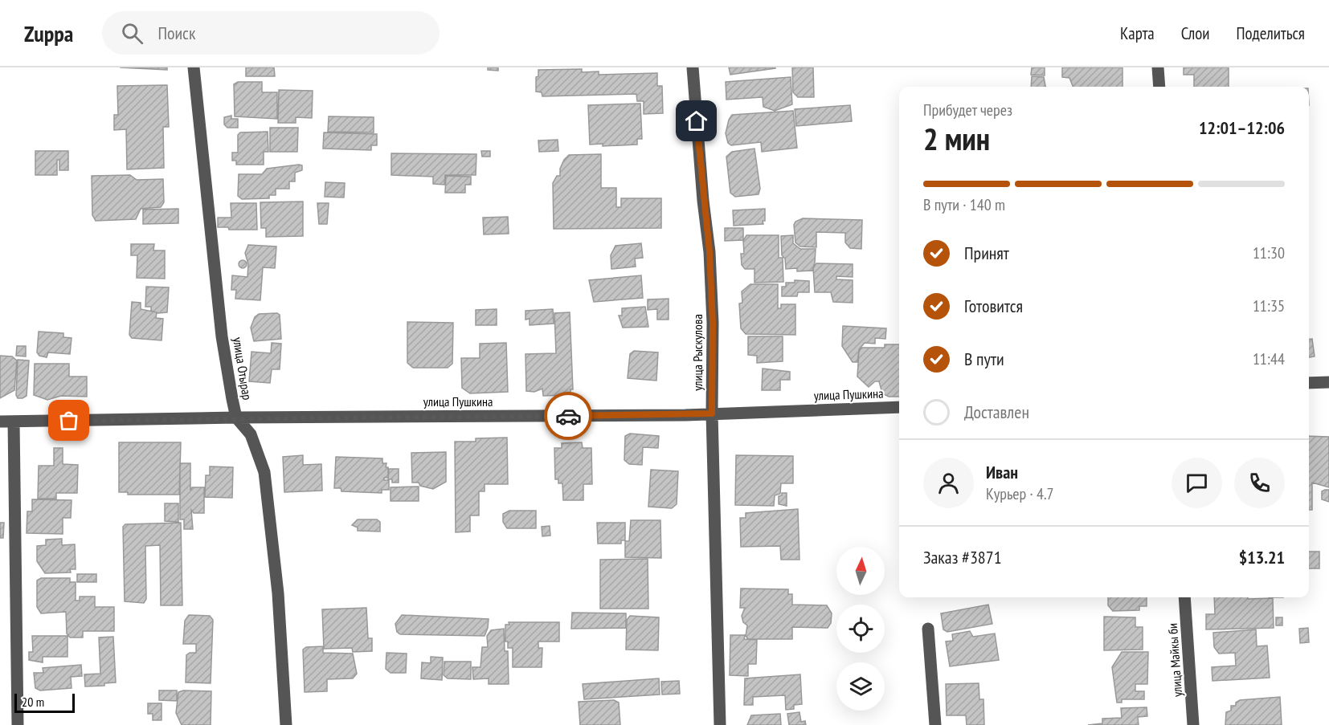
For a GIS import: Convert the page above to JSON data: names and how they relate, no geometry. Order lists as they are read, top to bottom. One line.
{"streets":{"street":["улица Рыскулова","улица Отырар","улица Пушкина","улица Майкы би"]},"crossings":[["улица Рыскулова","улица Пушкина"],["улица Отырар","улица Пушкина"]],"scale_bar":"20 m","north":"top","page":{"header":"Zuppa","search":"Поиск","nav":["Карта","Слои","Поделиться"],"heading":["2 мин","Прибудет через","12:01–12:06"],"panel":["Иван","Курьер · 4.7","Заказ #3871","$13.21"],"bar":"В пути · 140 m","list":[["Принят","11:30"],["Готовится","11:35"],["В пути","11:44"],"Доставлен"],"scale":"20 m"}}
